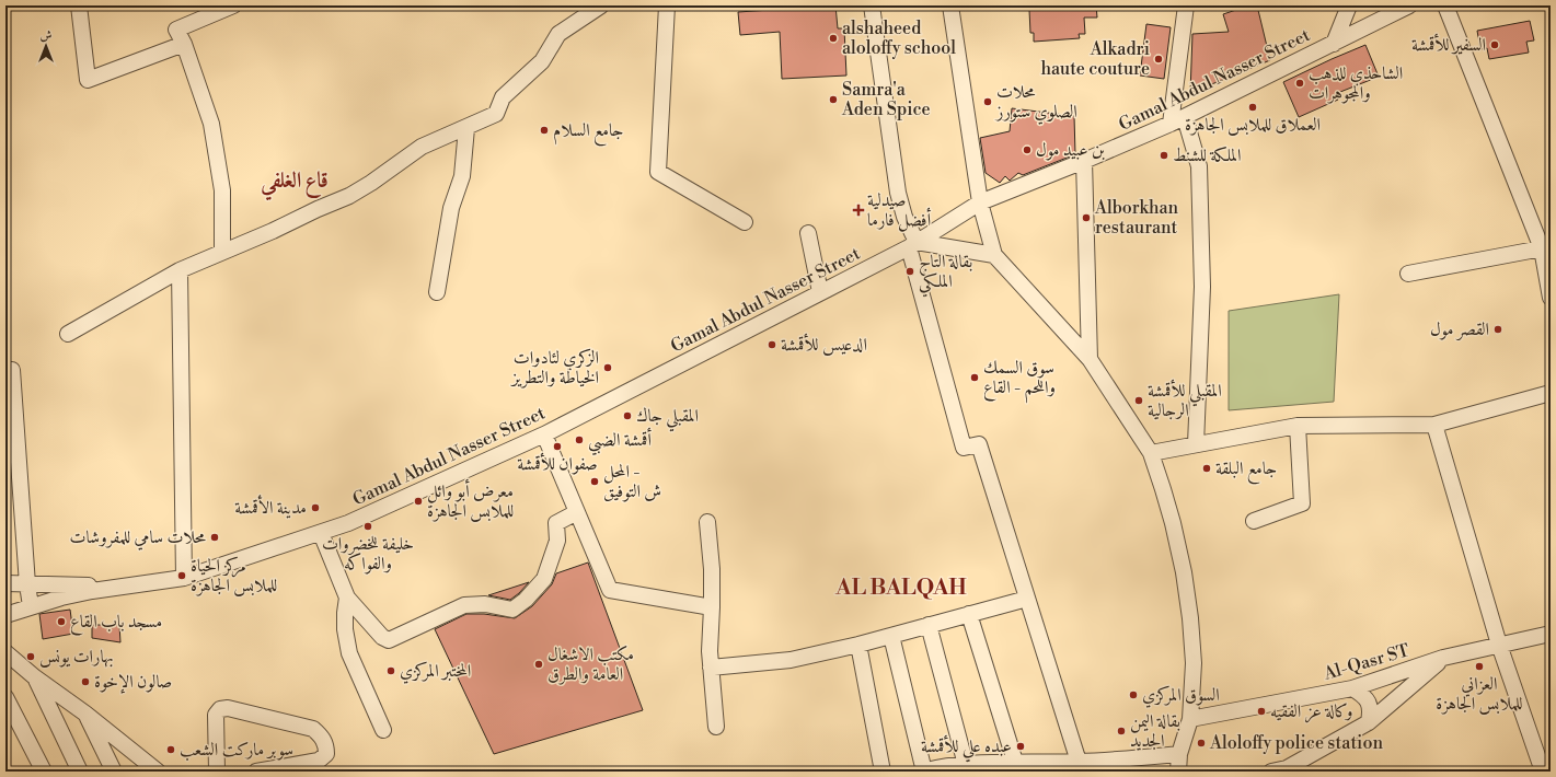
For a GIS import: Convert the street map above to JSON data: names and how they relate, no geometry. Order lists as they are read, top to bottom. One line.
{"streets":{"street":["Gamal Abdul Nasser Street","Al-Qasr ST"]},"districts":["قاع الغلفي","AL BALQAH"],"places":{"other":["alshaheed aloloffy school","السفير للأقمشة","Alkadri haute couture","الشاحذي للذهب والمجوهرات","Samra'a Aden Spice","محلات الصلوي ستورز","العملاق للملابس الجاهزة","جامع السلام","بن عبيد مول","الملكة للشنط","Alborkhan restaurant","بقالة التاج الملكي","القصر مول","الدعيس للأقمشة","الزكري لئادوات الخياطة والتطريز","سوق السمك واللحم - القاع","المقبلي للأقمشة الرجالية","المقبلي جاك","أقمشة الضبي","صفوان للأقمشة","جامع البلقة","المحل - ش التوفيق","معرض أبو وائل للملابس الجاهزة","مدينة الأقمشة","خليفة للخضروات والفواكه","محلات سامي للمفروشات","مركز الحياة للملابس الجاهزة","مسجد باب القاع","بهارات يونس","مكتب الاشغال العامة والطرق","العزاني للملابس الجاهزة","المختبر المركزي","صالون الإخوة","السوق المركزي","وكالة عز الفقيه","بقالة اليمن الجديد","Aloloffy police station","عبده علي للأقمشة","سوبر ماركت الشعب"],"health":["صيدلية أفضل فارما"]},"north":"top"}
